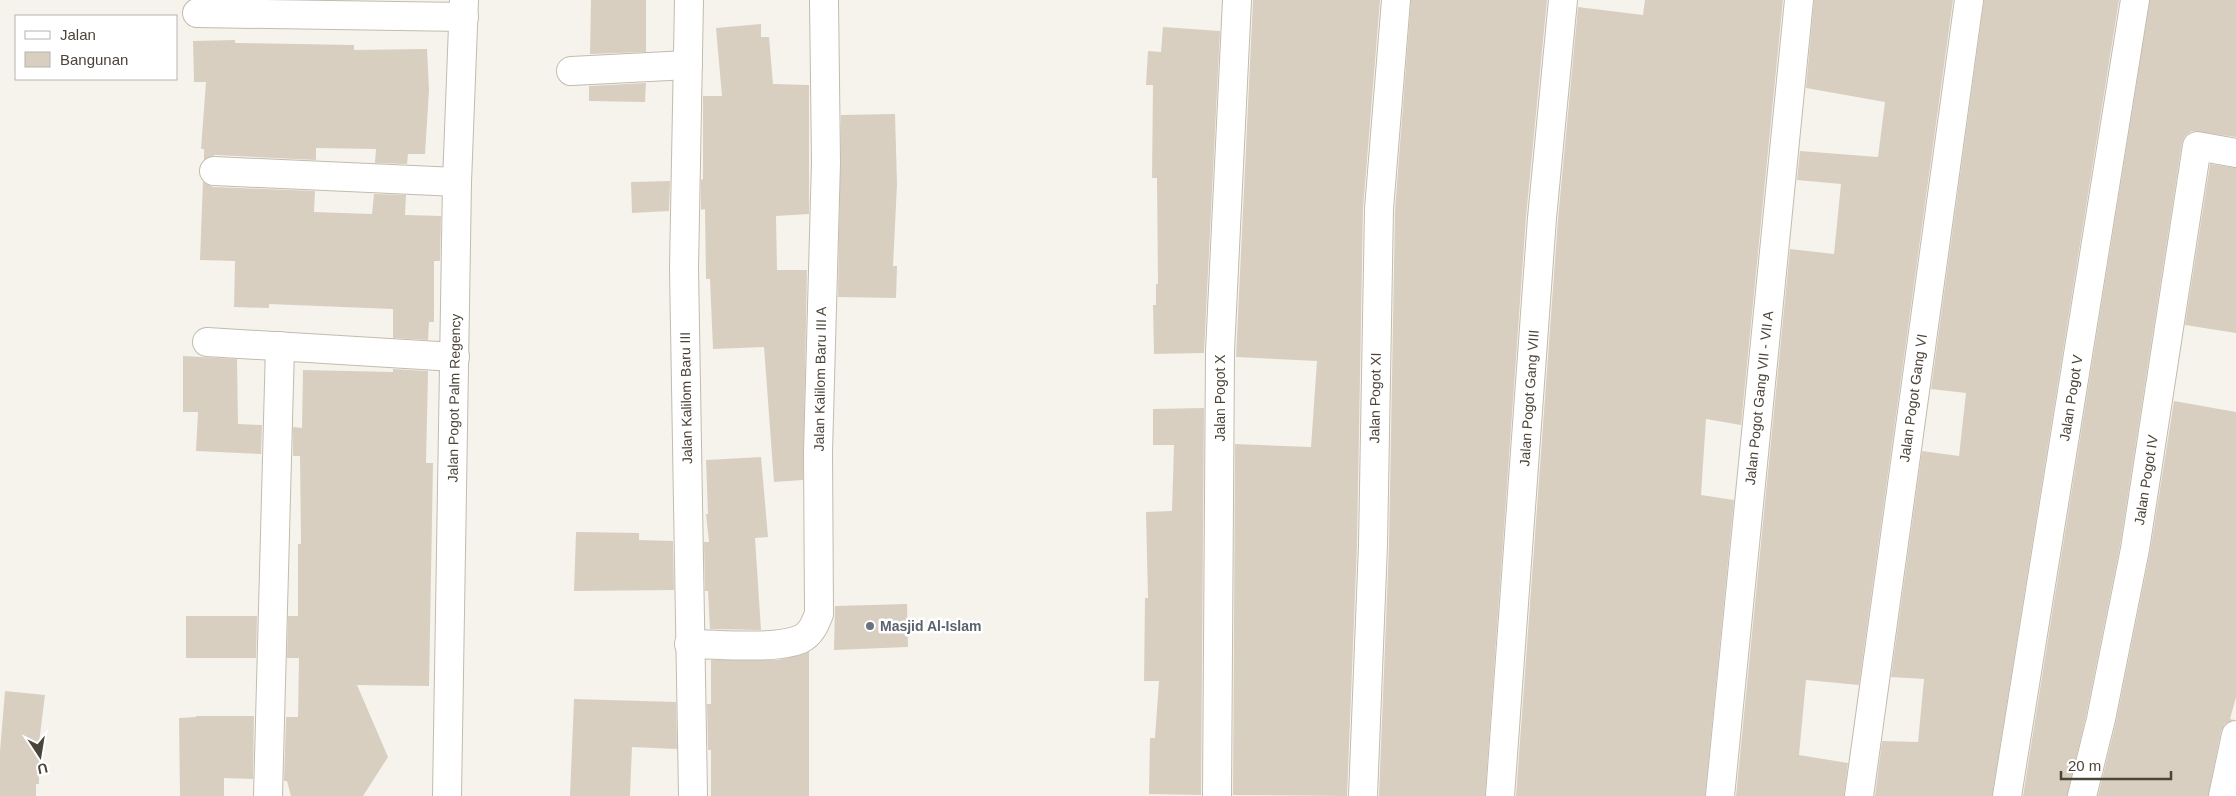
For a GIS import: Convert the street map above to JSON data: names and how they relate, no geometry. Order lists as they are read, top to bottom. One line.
{"streets":{"street":["Jalan Kalilom Baru III A","Jalan Pogot Palm Regency","Jalan Kalilom Baru III","Jalan Pogot X","Jalan Pogot XI","Jalan Pogot Gang VIII","Jalan Pogot Gang VII - VII A","Jalan Pogot Gang VI","Jalan Pogot V","Jalan Pogot IV"]},"crossings":[["Jalan Kalilom Baru III A","Jalan Kalilom Baru III"]],"places":["Masjid Al-Islam"],"legend":["Jalan","Bangunan"],"scale_bar":"20 m","north":"bottom"}
